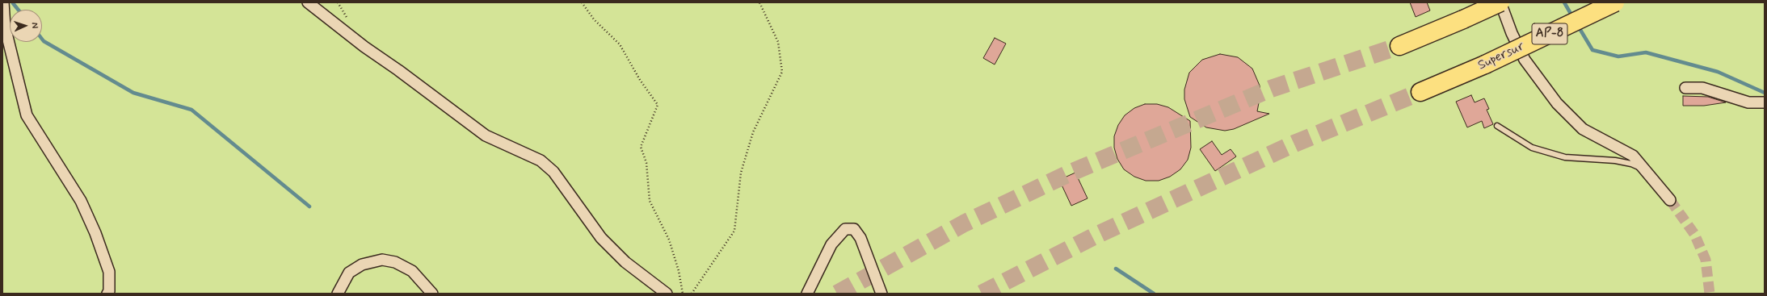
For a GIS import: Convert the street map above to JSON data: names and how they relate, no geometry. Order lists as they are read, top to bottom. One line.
{"streets":{"highway":["AP-8","Supersur"]},"north":"right"}
